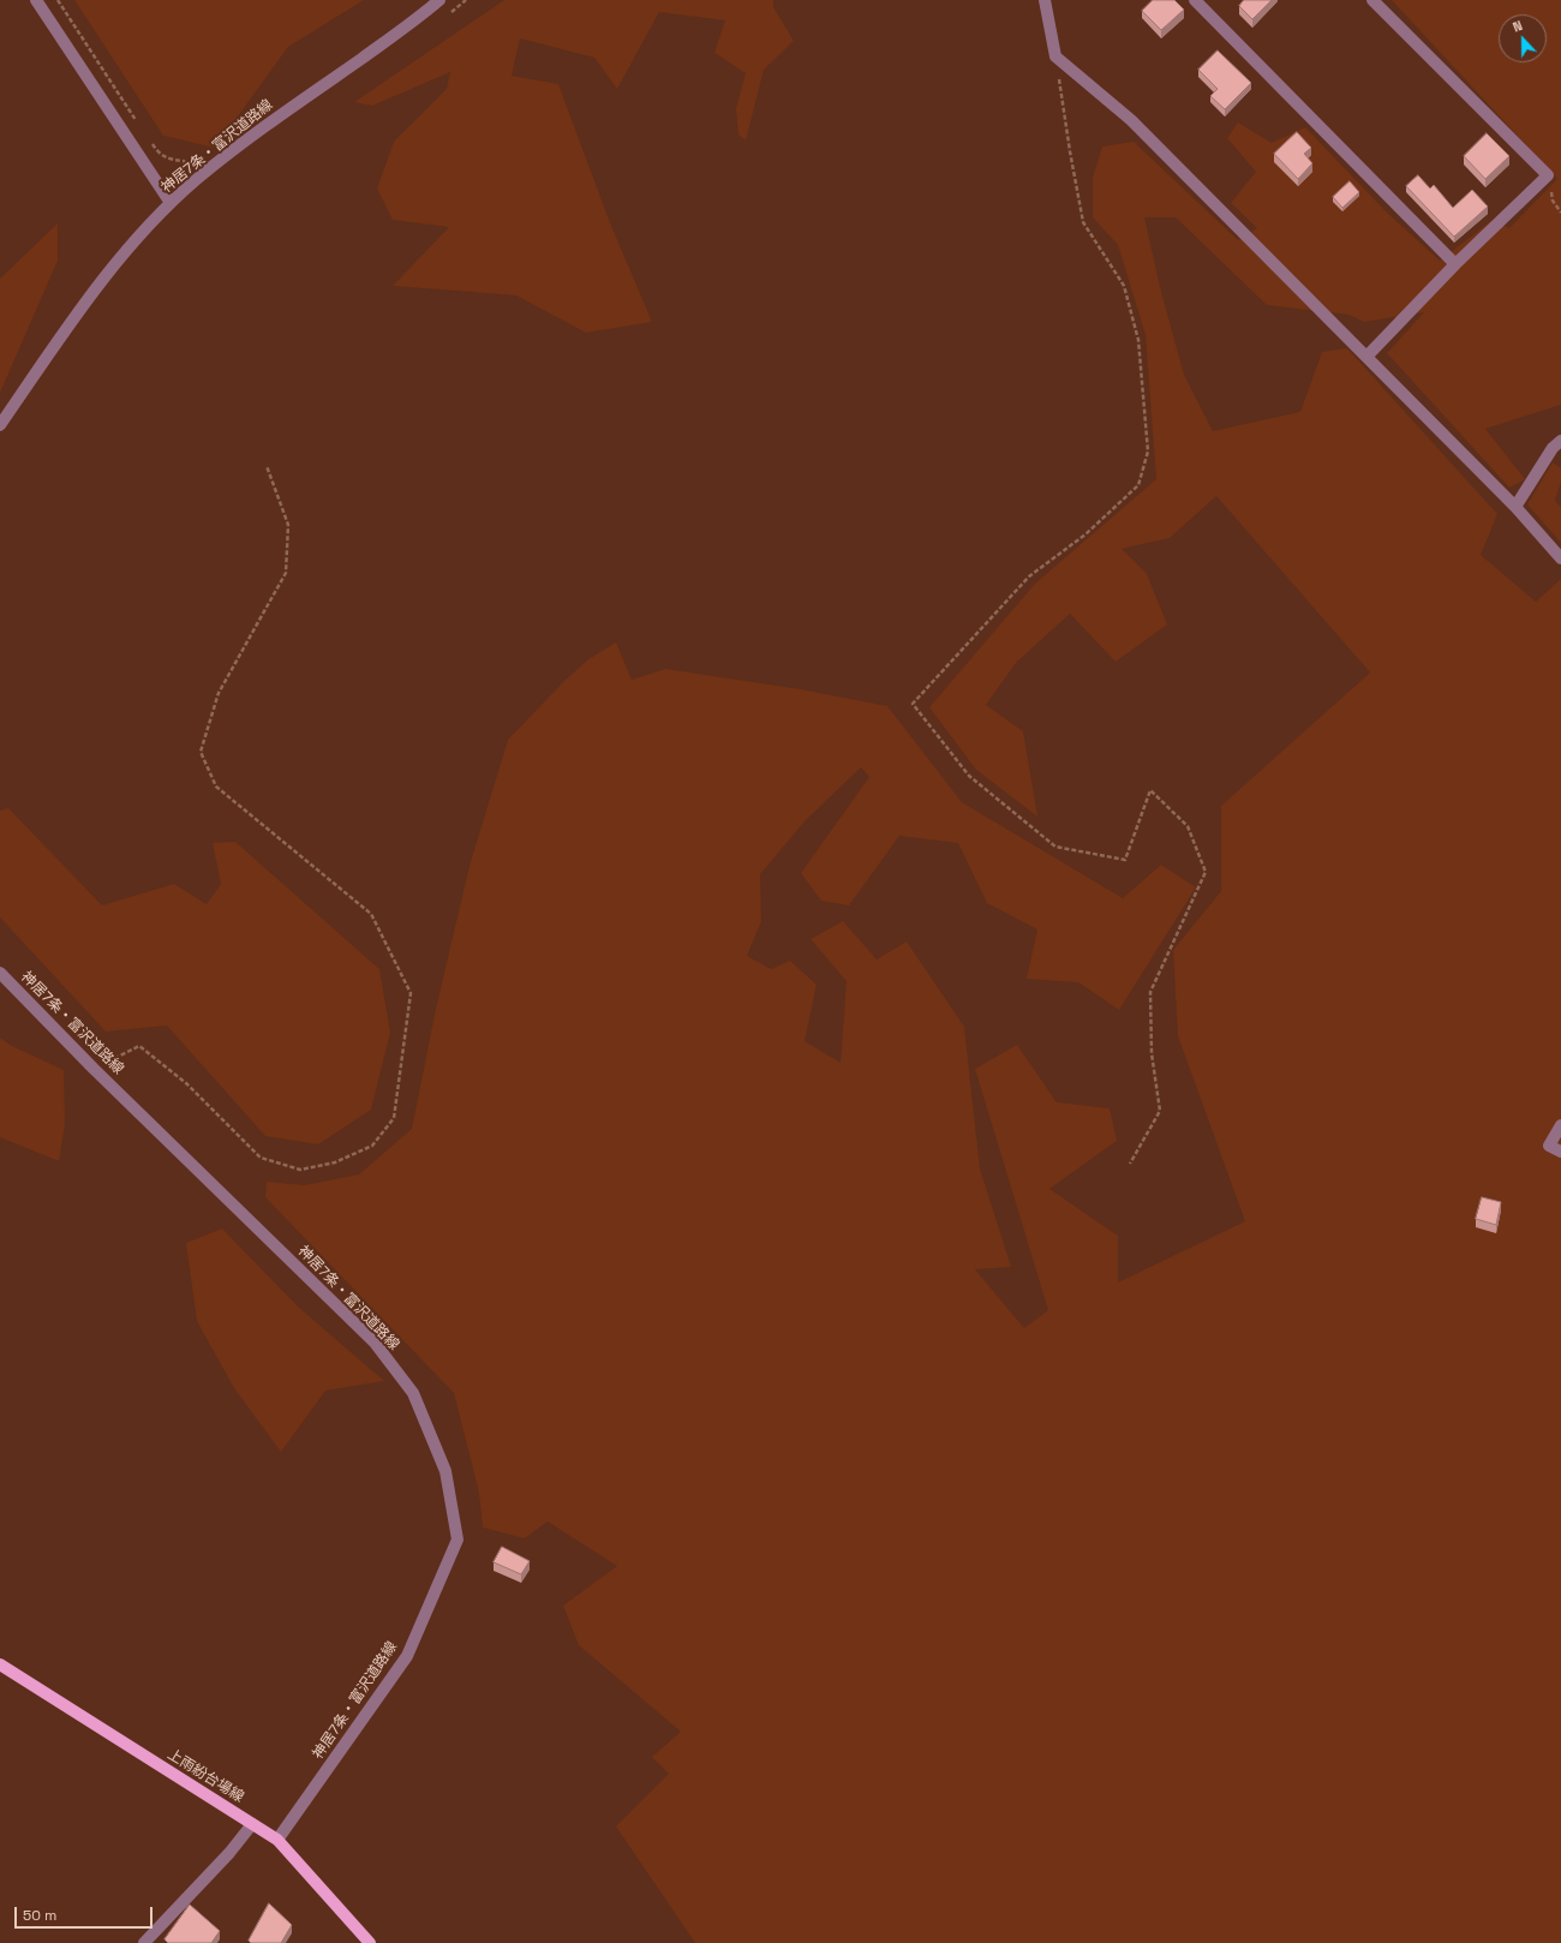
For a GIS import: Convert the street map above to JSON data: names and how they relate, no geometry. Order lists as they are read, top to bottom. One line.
{"streets":{"main road":["上雨紛台場線"],"street":["神居7条・富沢道路線"]},"crossings":[["神居7条・富沢道路線","上雨紛台場線"]],"scale_bar":"50 m","north":"top"}
